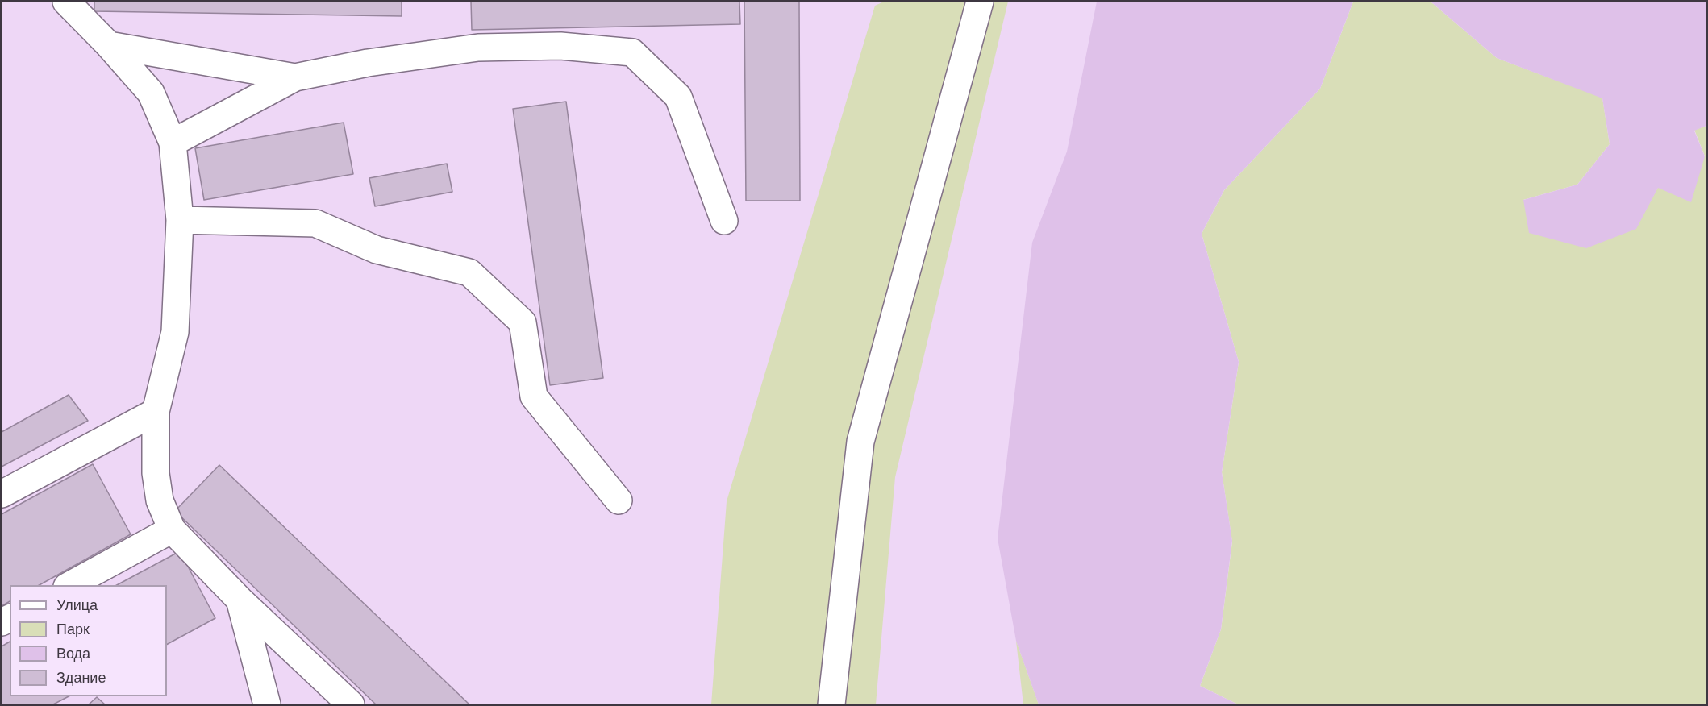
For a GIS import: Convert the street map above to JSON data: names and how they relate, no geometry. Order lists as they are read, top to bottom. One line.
{"legend":["Улица","Парк","Вода","Здание"]}
